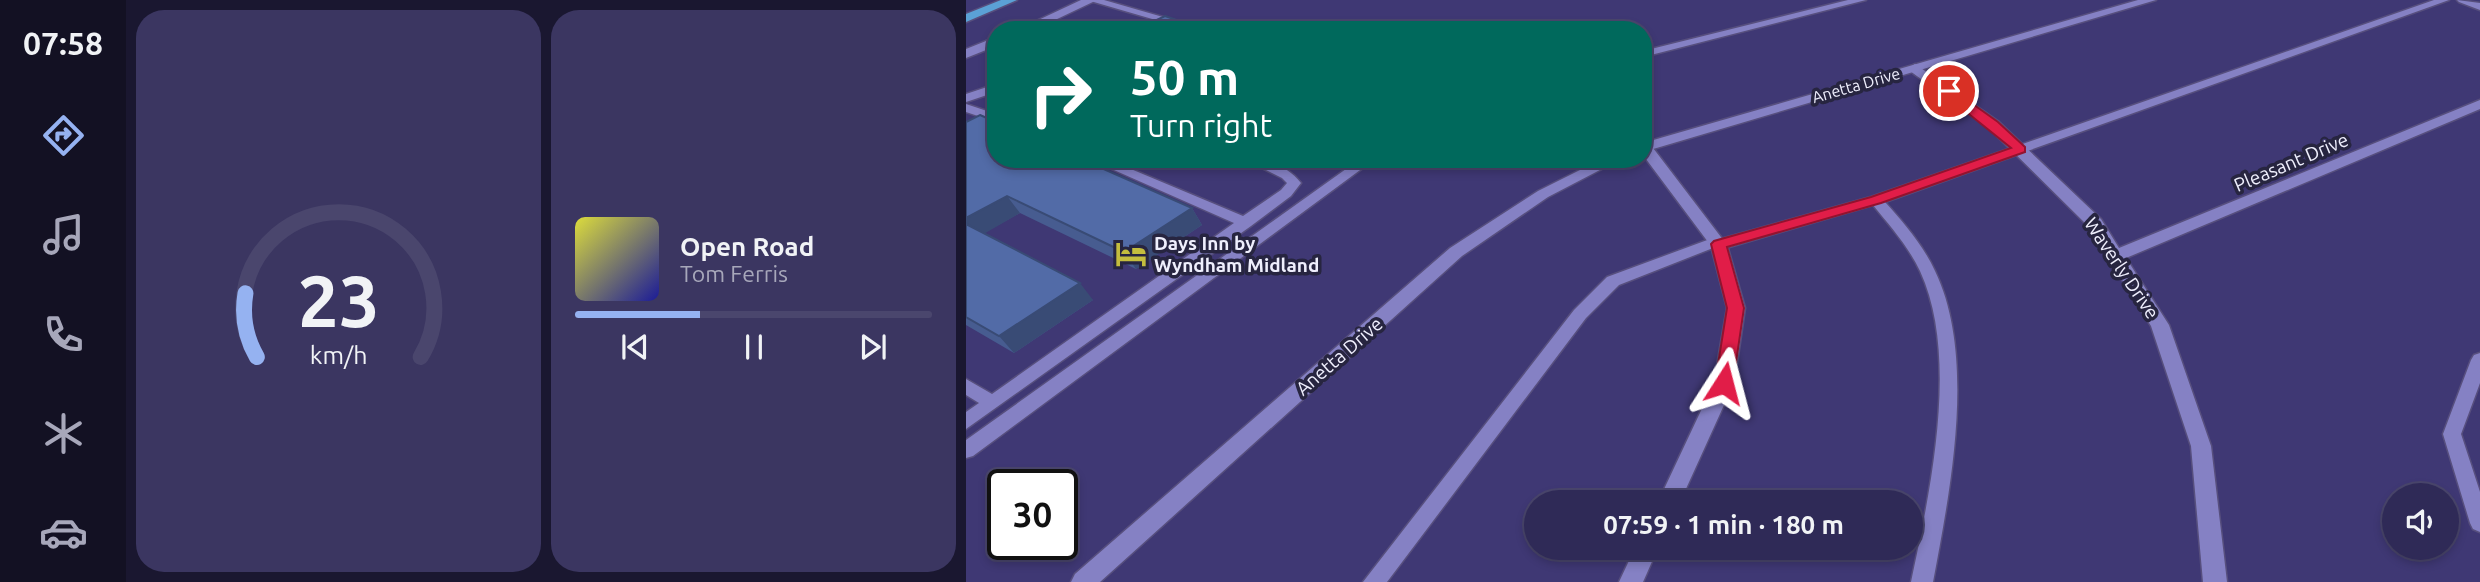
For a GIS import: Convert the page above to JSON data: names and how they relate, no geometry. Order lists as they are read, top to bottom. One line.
{"streets":{"street":["Anetta Drive","Pleasant Drive","Waverly Drive"]},"crossings":[["Anetta Drive","Waverly Drive"],["Pleasant Drive","Waverly Drive"]],"places":{"hotel":["Days Inn by Wyndham Midland"]},"page":{"tabs":"07:58","turn":["50 m","Turn right"],"song":["Open Road","Tom Ferris"],"limit":"30","trip":"07:59 · 1 min · 180 m","gauge":["23","km/h"]}}
